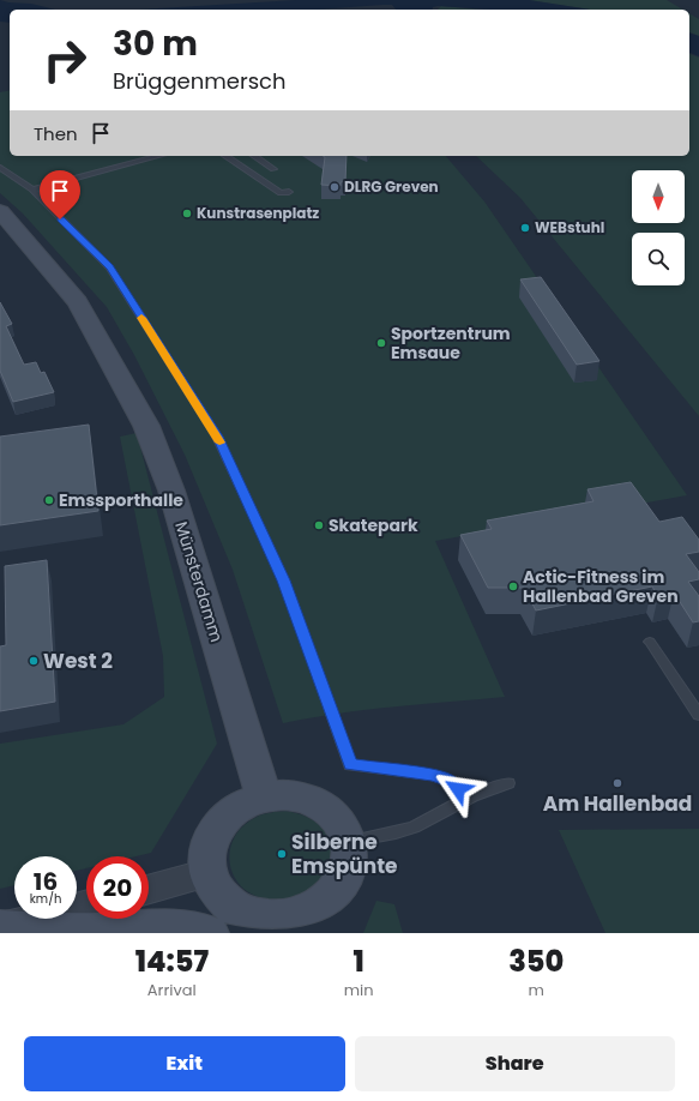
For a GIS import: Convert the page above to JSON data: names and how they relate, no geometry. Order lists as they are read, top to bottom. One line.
{"streets":{"main road":["Münsterdamm"]},"places":["DLRG Greven","Kunstrasenplatz","WEBstuhl","Sportzentrum Emsaue","Emssporthalle","Skatepark","Actic-Fitness im Hallenbad Greven","West 2","Am Hallenbad","Silberne Emspünte"],"north":"bottom","page":{"turn":["30 m","Brüggenmersch"],"then":"Then","speed":"16 km/h","limit":"20","eta":["14:57","Arrival","1","min","350","m"],"buttons":["Exit","Share"]}}
